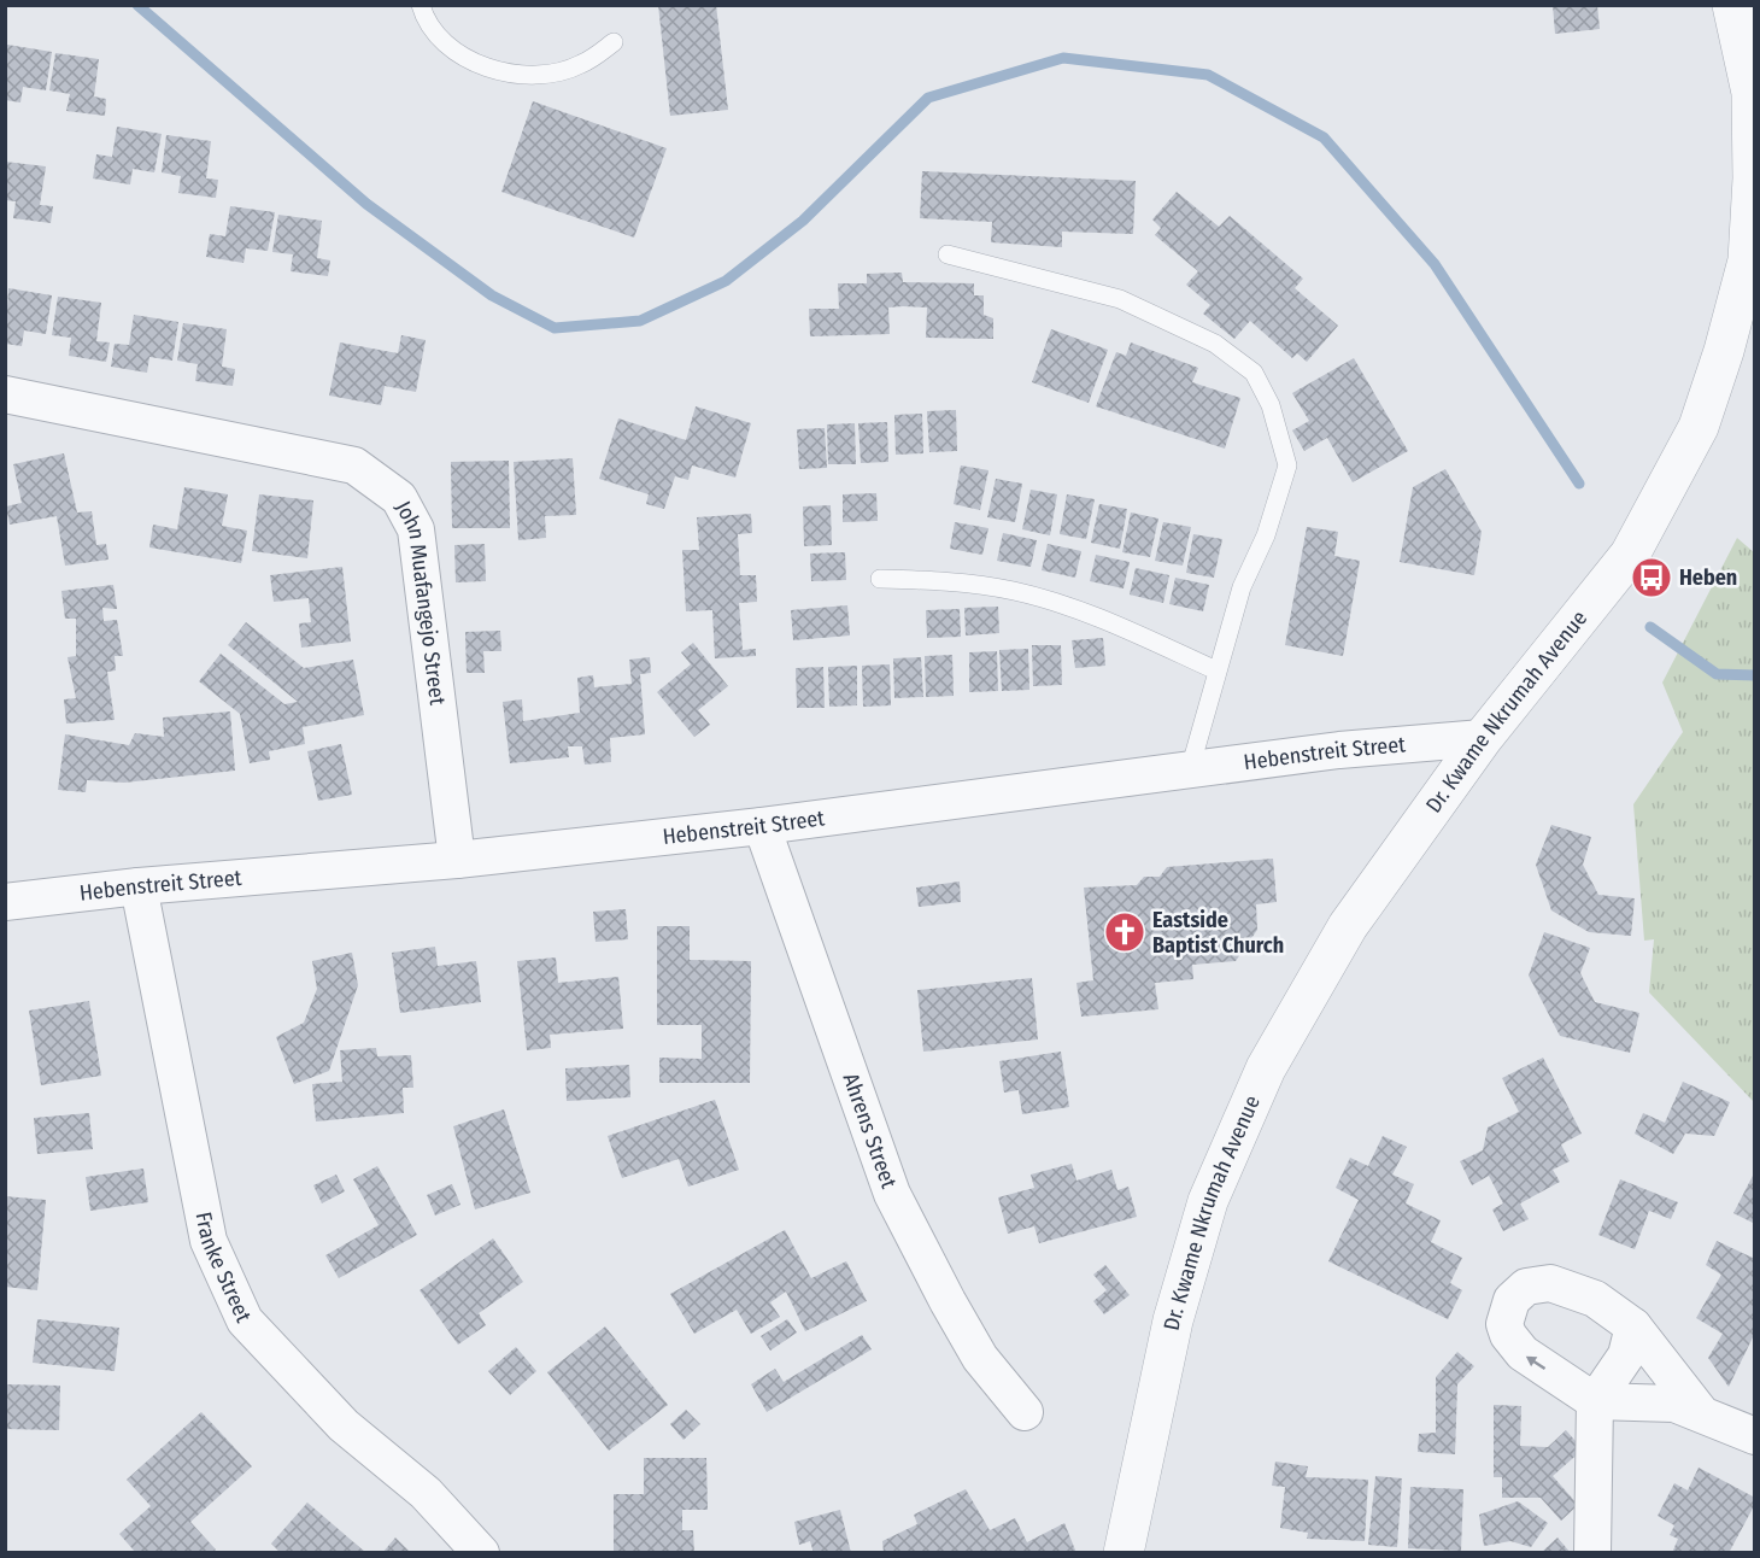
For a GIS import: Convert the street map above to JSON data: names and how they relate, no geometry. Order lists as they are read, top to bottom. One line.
{"streets":{"street":["John Muafangejo Street","Dr. Kwame Nkrumah Avenue","Hebenstreit Street","Ahrens Street","Franke Street"]},"crossings":[["John Muafangejo Street","Hebenstreit Street"],["Dr. Kwame Nkrumah Avenue","Hebenstreit Street"],["Hebenstreit Street","Ahrens Street"],["Hebenstreit Street","Franke Street"]],"places":{"bus stop":["Heben"],"church":["Eastside Baptist Church"]}}
